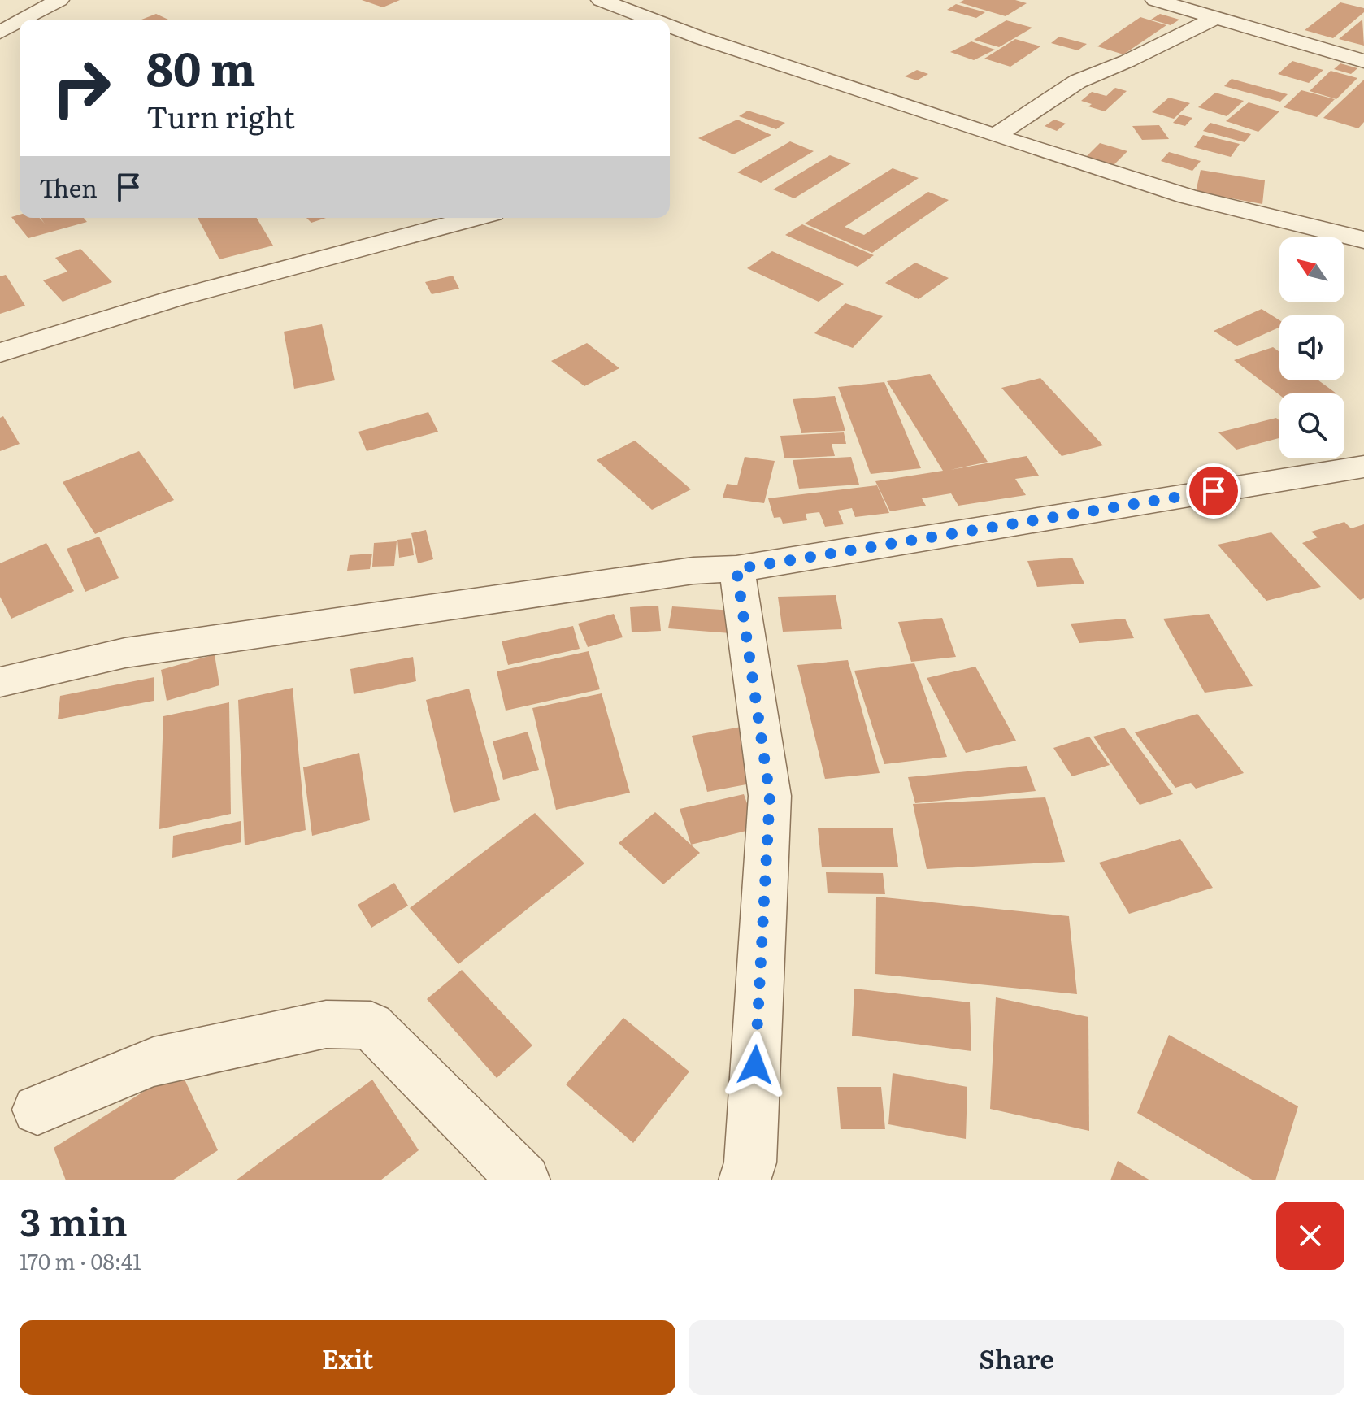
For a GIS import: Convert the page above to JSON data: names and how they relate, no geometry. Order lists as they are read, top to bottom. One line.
{"north":"top left","page":{"turn":["80 m","Turn right"],"then":"Then","heading":["3 min","170 m · 08:41"],"buttons":["Exit","Share"]}}
